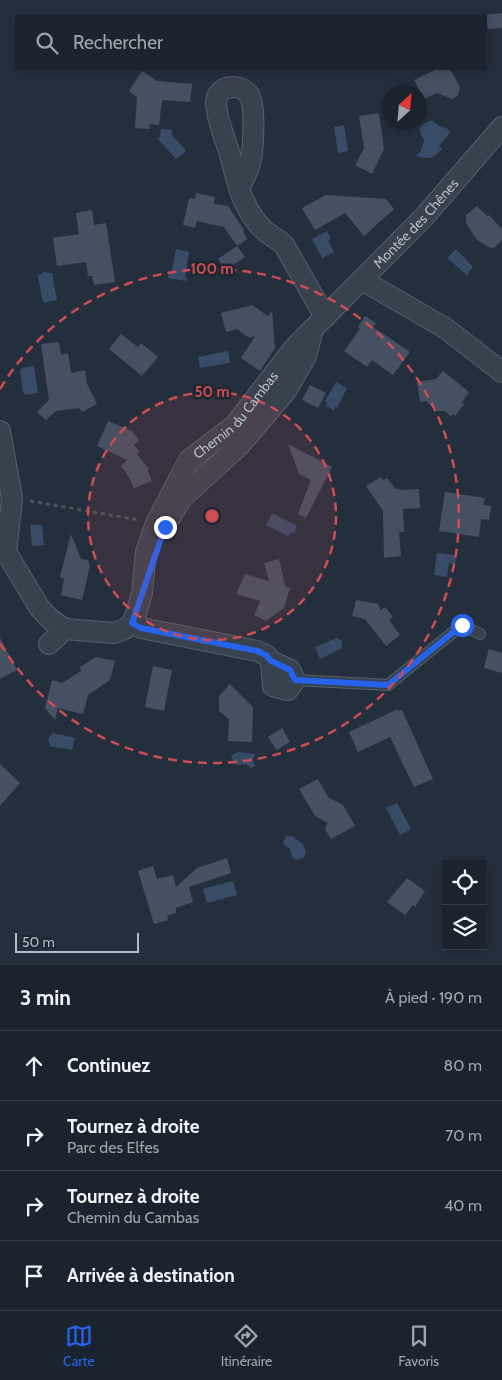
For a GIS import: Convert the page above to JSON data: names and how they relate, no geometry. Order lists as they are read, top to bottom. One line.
{"streets":{"street":["Montée des Chênes","Chemin du Cambas"]},"crossings":[["Montée des Chênes","Chemin du Cambas"]],"scale_bar":"50 m","north":"top right","page":{"search":"Rechercher","scale":"50 m","heading":["3 min","À pied · 190 m"],"list":[["Continuez","80 m"],["Tournez à droite","Parc des Elfes","70 m"],["Tournez à droite","Chemin du Cambas","40 m"],"Arrivée à destination"],"nav":["Carte","Itinéraire","Favoris"]},"rings":["100 m","50 m"]}
